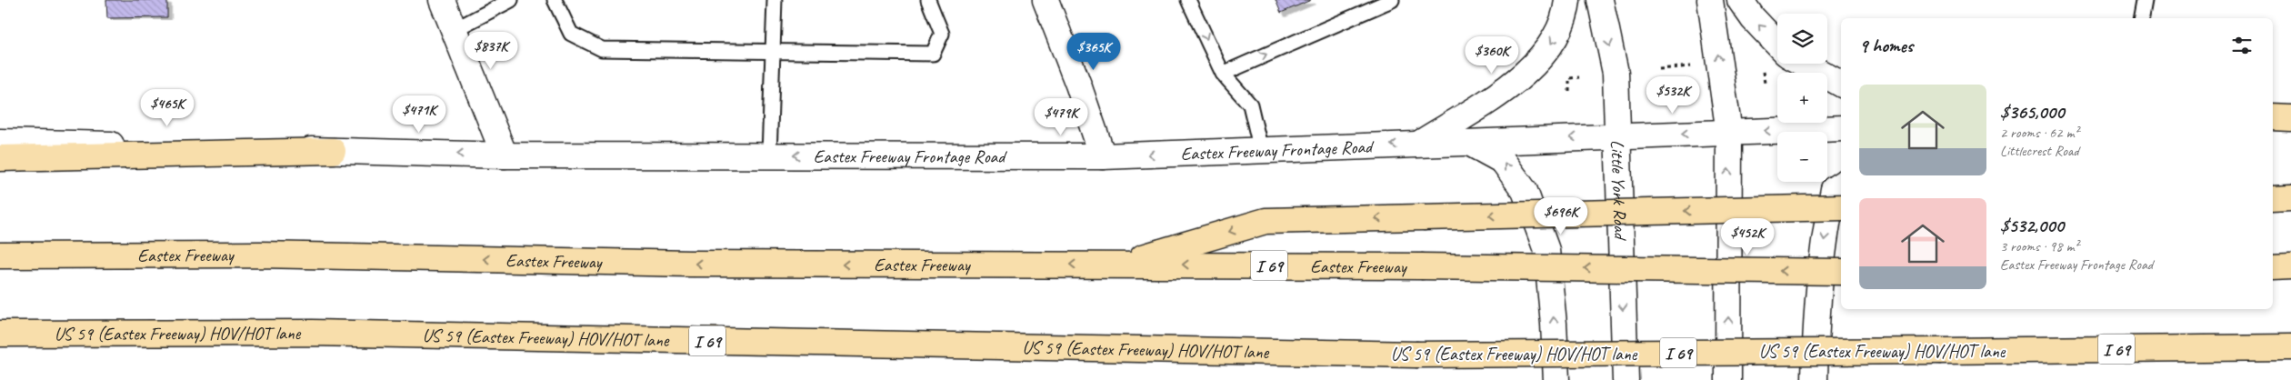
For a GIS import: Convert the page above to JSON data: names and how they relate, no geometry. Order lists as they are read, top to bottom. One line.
{"streets":{"highway":["Eastex Freeway","I 69","US 59 (Eastex Freeway) HOV/HOT lane"],"main road":["Eastex Freeway Frontage Road","Little York Road"]},"crossings":[["Eastex Freeway Frontage Road","Little York Road"]],"one_way":["Eastex Freeway Frontage Road"],"page":{"map_buttons":["+","−"],"heading":"9 homes","price":["$837K","$365K","$360K","$532K","$465K","$471K","$479K","$696K","$452K"],"list":[{"name":"$365,000","note":"2 rooms · 62 m² · Littlecrest Road"},{"name":"$532,000","note":"3 rooms · 98 m² · Eastex Freeway Frontage Road"}]}}
